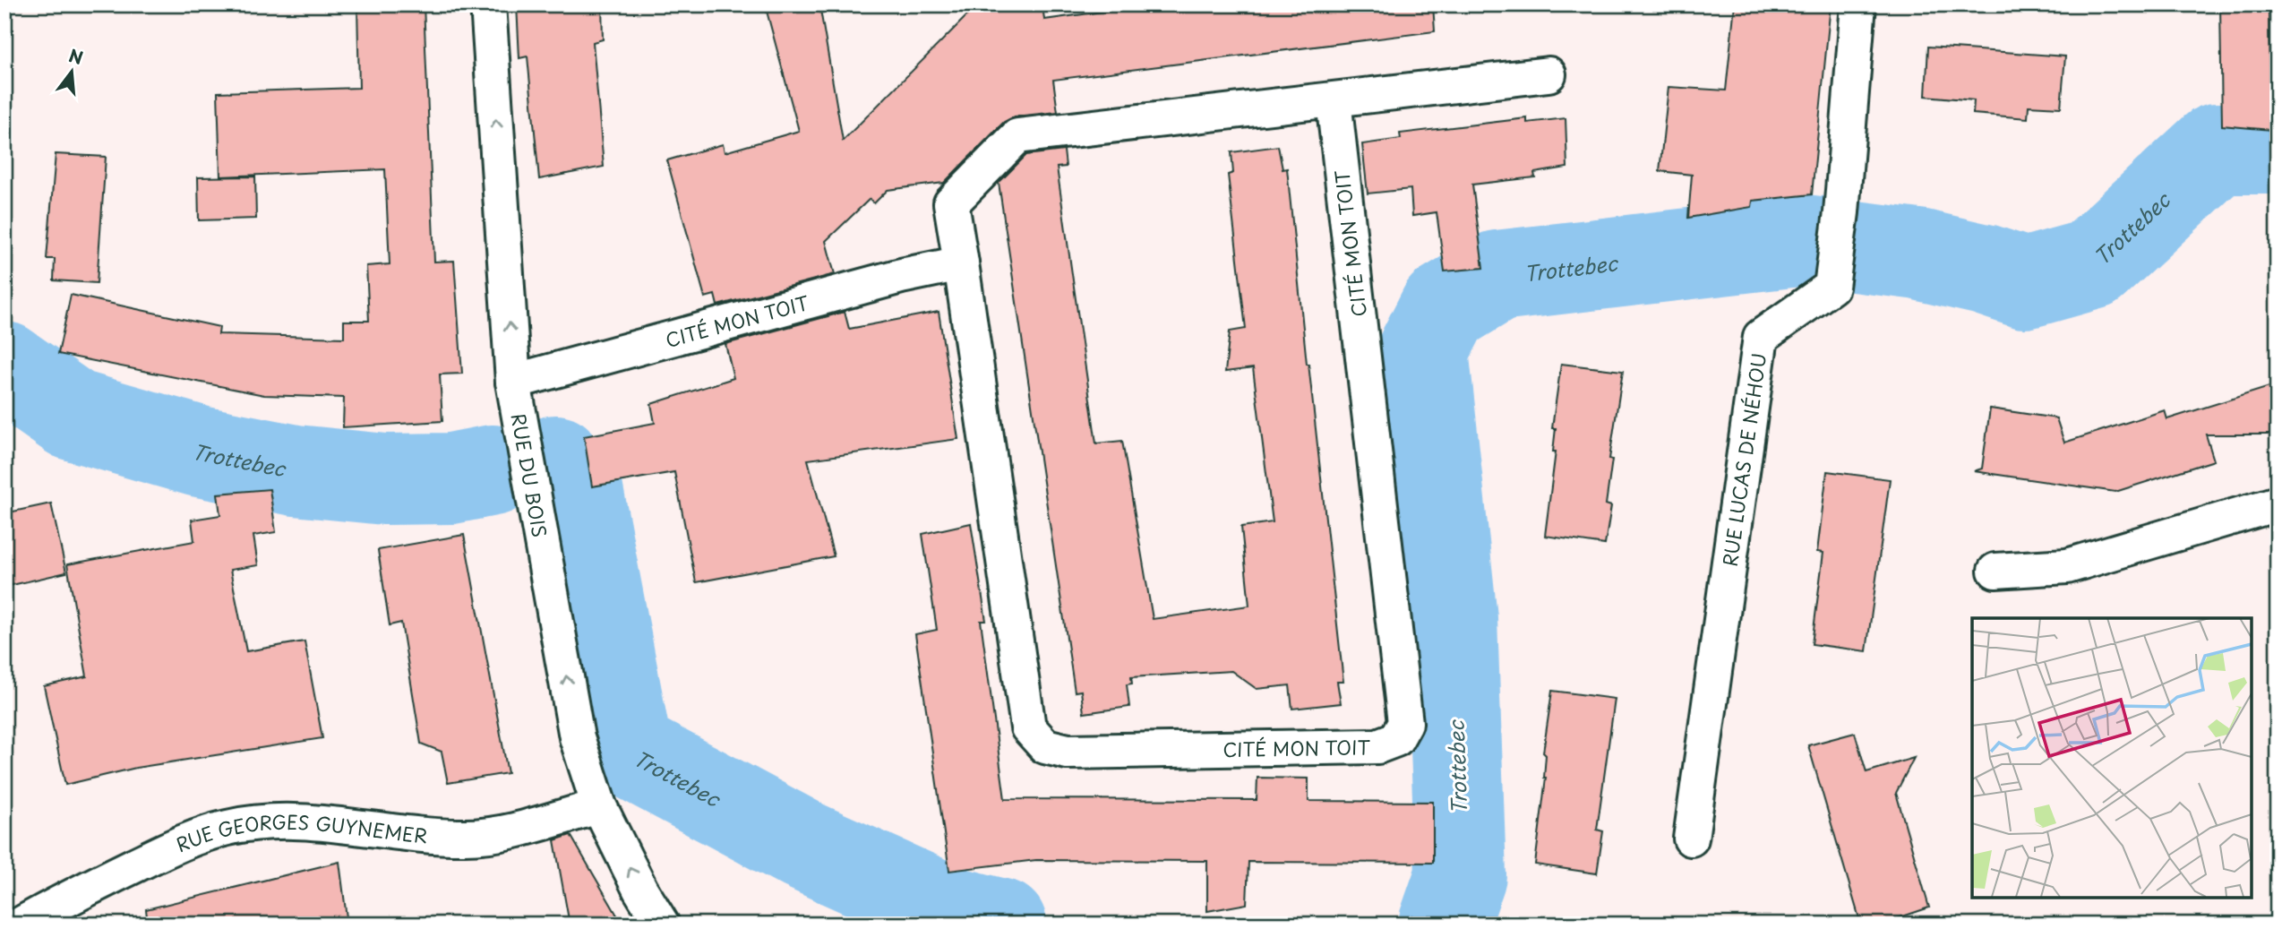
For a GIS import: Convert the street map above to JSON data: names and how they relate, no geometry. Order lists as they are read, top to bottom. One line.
{"streets":{"street":["CITÉ MON TOIT","RUE LUCAS DE NÉHOU","RUE DU BOIS","RUE GEORGES GUYNEMER"]},"crossings":[["CITÉ MON TOIT","RUE DU BOIS"],["RUE DU BOIS","RUE GEORGES GUYNEMER"]],"one_way":["RUE DU BOIS"],"water":["Trottebec"],"north":"top"}
